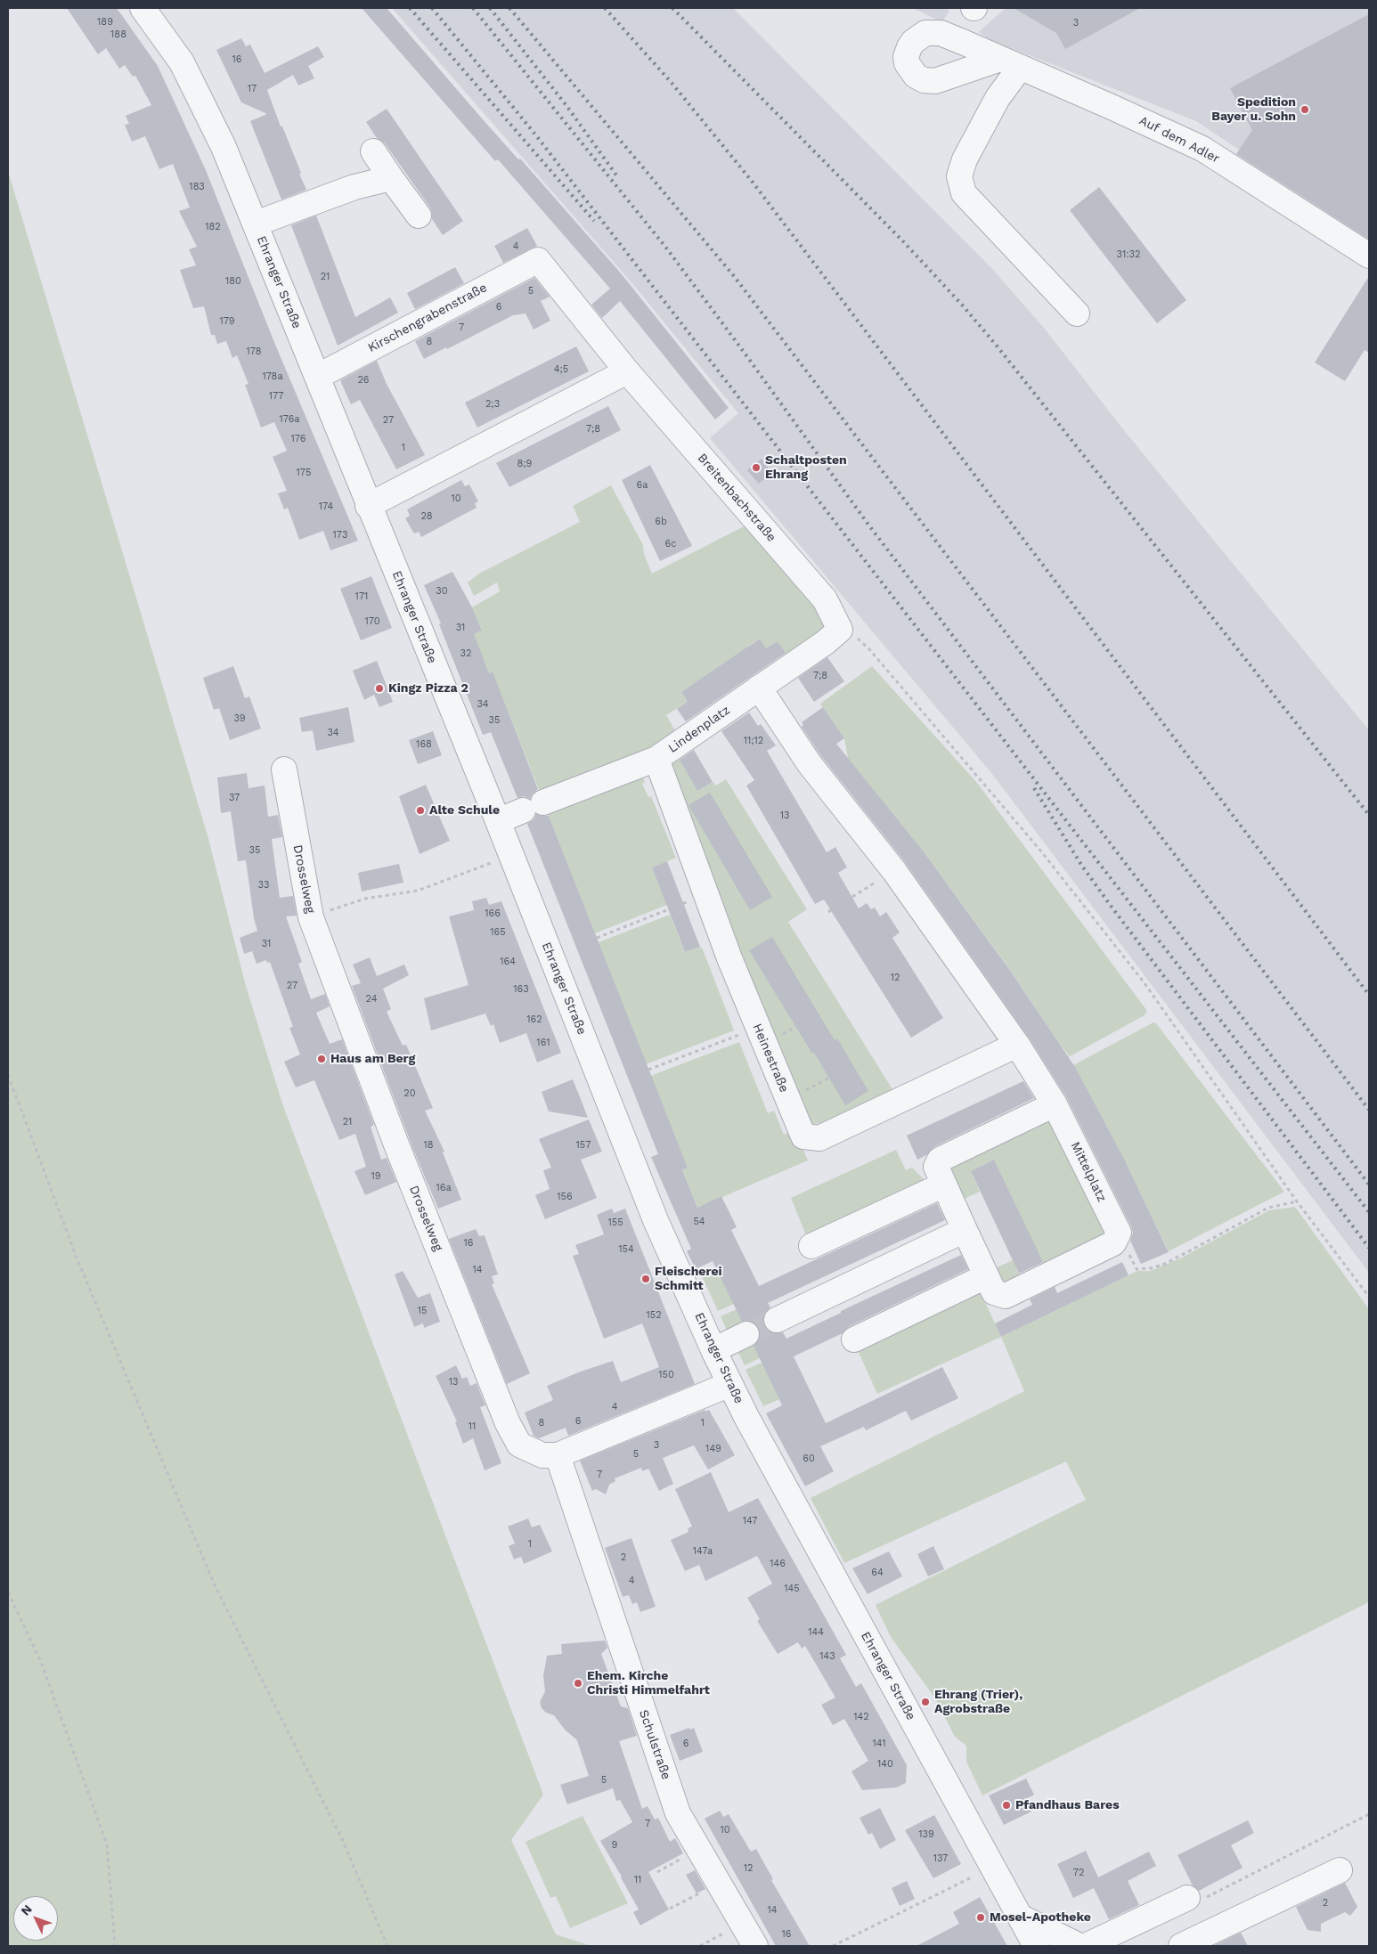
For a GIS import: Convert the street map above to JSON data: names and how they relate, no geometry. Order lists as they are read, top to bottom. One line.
{"streets":{"street":["Auf dem Adler","Ehranger Straße","Kirschengrabenstraße","Breitenbachstraße","Lindenplatz","Drosselweg","Heinestraße","Mittelplatz","Schulstraße"]},"crossings":[["Ehranger Straße","Kirschengrabenstraße"],["Ehranger Straße","Lindenplatz"],["Kirschengrabenstraße","Breitenbachstraße"],["Breitenbachstraße","Lindenplatz"],["Lindenplatz","Heinestraße"],["Drosselweg","Schulstraße"]],"places":["Spedition Bayer u. Sohn","Schaltposten Ehrang","Kingz Pizza 2","Alte Schule","Haus am Berg","Fleischerei Schmitt","Ehem. Kirche Christi Himmelfahrt","Ehrang (Trier), Agrobstraße","Pfandhaus Bares","Mosel-Apotheke"],"house_numbers":["189","3","188","16","17","183","182","4","31:32","21","180","5","6","179","7","8","178","4;5","178a","26","177","2;3","176a","27","7;8","176","1","8;9","175","6a","10","174","28","6b","173","6c","30","171","170","31","32","7;8","34","39","35","34","11;12","168","37","13","35","33","166","165","31","164","12","27","163","24","162","161","20","21","18","157","19","16a","156","54","155","16","154","14","15","152","150","13","4","6","8","1","11","3","149","5","60","7","147","1","147a","2","146","64","4","145","144","143","142","6","141","140","5","7","10","139","9","137","12","72","11","2","14","16"],"north":"top left"}
